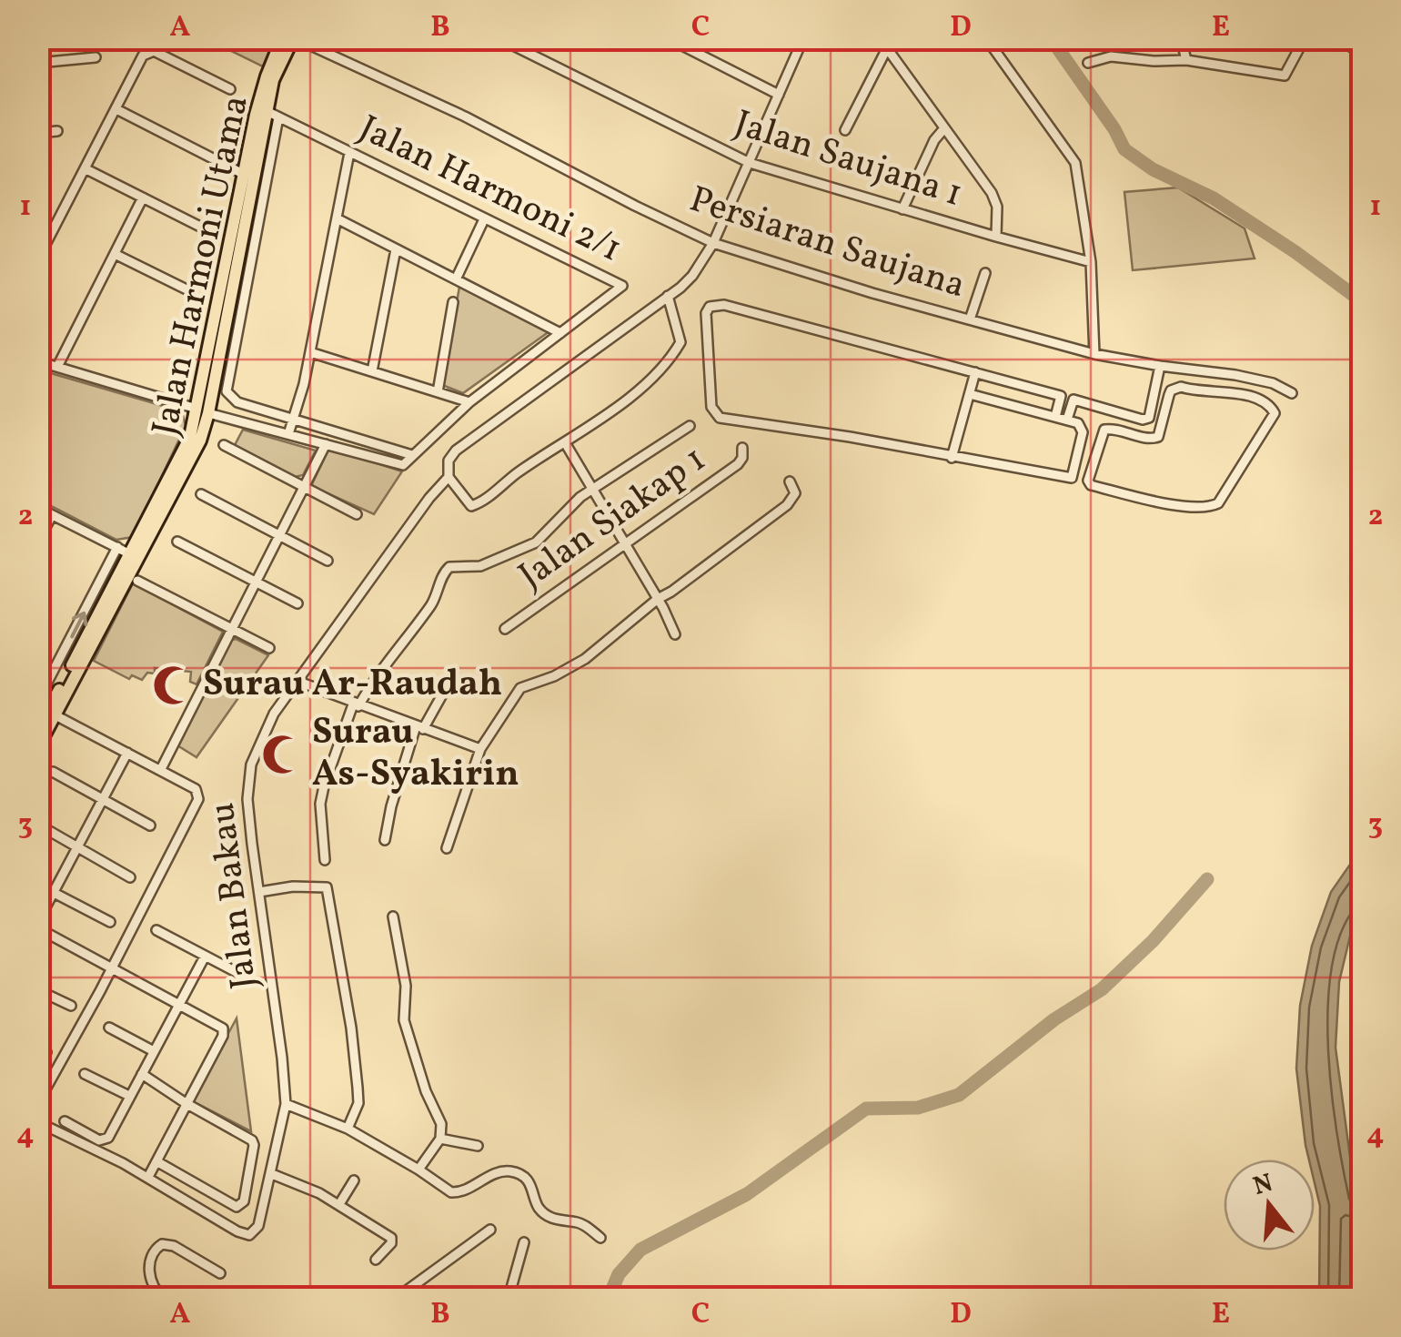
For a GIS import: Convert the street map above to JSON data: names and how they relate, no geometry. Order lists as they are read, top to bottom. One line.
{"streets":{"main road":["Jalan Harmoni Utama"],"street":["Jalan Saujana 1","Jalan Harmoni 2/1","Persiaran Saujana","Jalan Siakap 1","Jalan Bakau"]},"crossings":[["Jalan Saujana 1","Jalan Bakau"],["Jalan Harmoni 2/1","Jalan Harmoni Utama"],["Persiaran Saujana","Jalan Harmoni Utama"],["Persiaran Saujana","Jalan Bakau"]],"places":{"mosque":["Surau Ar-Raudah","Surau As-Syakirin"]},"north":"top","grid":{"columns":["A","B","C","D","E"],"rows":["1","2","3","4"]}}
